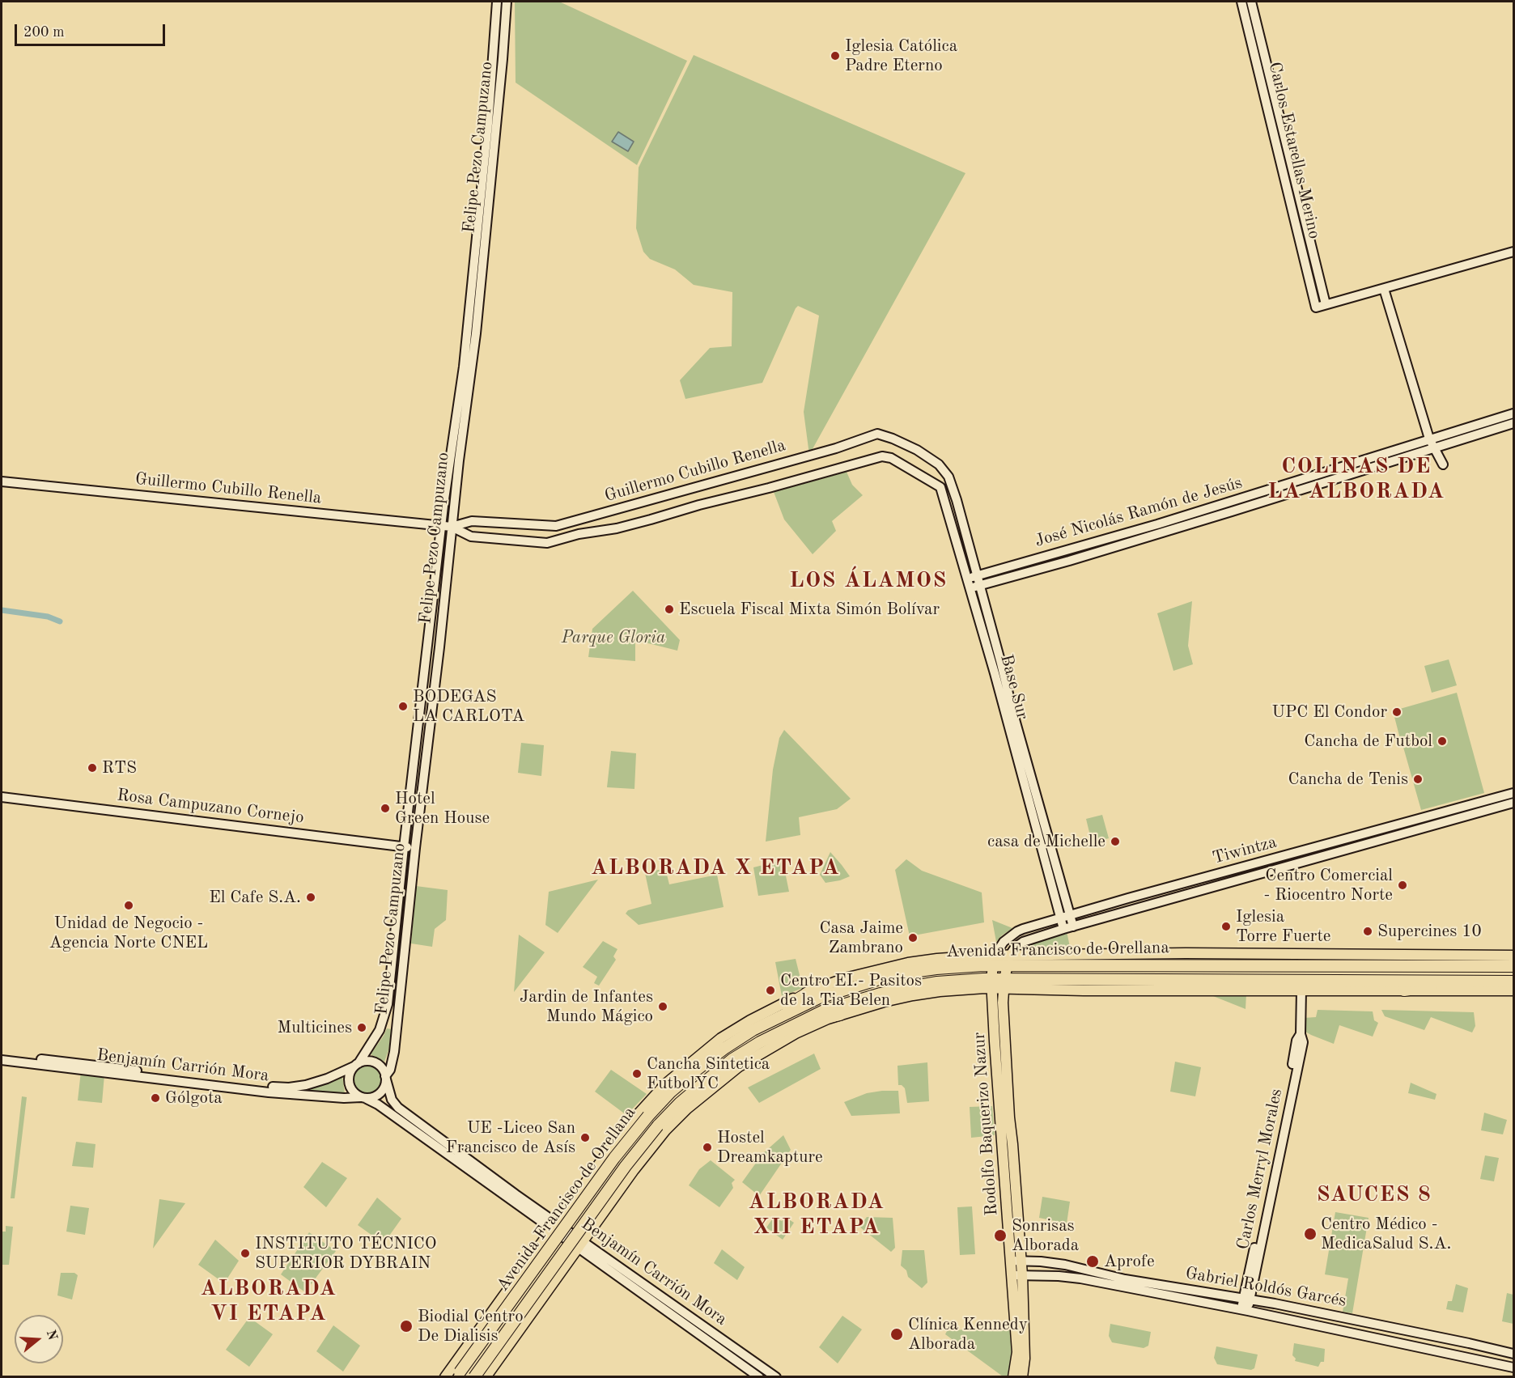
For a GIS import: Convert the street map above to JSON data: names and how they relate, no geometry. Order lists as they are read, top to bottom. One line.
{"streets":{"highway":["Avenida Francisco de Orellana"],"main road":["Rodolfo Baquerizo Nazur"],"street":["Felipe Pezo Campuzano","Carlos Estarellas Merino","Guillermo Cubillo Renella","José Nicolás Ramón de Jesús","Base Sur","Rosa Campuzano Cornejo","Tiwintza","Benjamín Carrión Mora","Carlos Merryl Morales","Gabriel Roldós Garcés"]},"crossings":[["Felipe Pezo Campuzano","Guillermo Cubillo Renella"],["Felipe Pezo Campuzano","Rosa Campuzano Cornejo"],["Felipe Pezo Campuzano","Benjamín Carrión Mora"],["Guillermo Cubillo Renella","Base Sur"],["José Nicolás Ramón de Jesús","Base Sur"],["Base Sur","Tiwintza"],["Tiwintza","Avenida Francisco de Orellana"],["Tiwintza","Rodolfo Baquerizo Nazur"],["Avenida Francisco de Orellana","Benjamín Carrión Mora"],["Avenida Francisco de Orellana","Rodolfo Baquerizo Nazur"],["Avenida Francisco de Orellana","Carlos Merryl Morales"],["Rodolfo Baquerizo Nazur","Gabriel Roldós Garcés"],["Carlos Merryl Morales","Gabriel Roldós Garcés"]],"districts":["COLINAS DE LA ALBORADA","LOS ÁLAMOS","ALBORADA X ETAPA","SAUCES 8","ALBORADA XII ETAPA","ALBORADA VI ETAPA"],"parks":["Parque Gloria"],"places":["Iglesia Católica Padre Eterno","Escuela Fiscal Mixta Simón Bolívar","BODEGAS LA CARLOTA","UPC El Condor","Cancha de Futbol","RTS","Cancha de Tenis","Hotel Green House","casa de Michelle","Centro Comercial - Riocentro Norte","El Cafe S.A.","Unidad de Negocio - Agencia Norte CNEL","Iglesia Torre Fuerte","Supercines 10","Casa Jaime Zambrano","Centro EI.- Pasitos de la Tia Belen","Jardin de Infantes Mundo Mágico","Multicines","Cancha Sintetica FutbolYC","Gólgota","UE -Liceo San Francisco de Asís","Hostel Dreamkapture","Centro Médico - MedicaSalud S.A.","Sonrisas Alborada","INSTITUTO TÉCNICO SUPERIOR DYBRAIN","Aprofe","Biodial Centro De Dialisis","Clínica Kennedy Alborada"],"scale_bar":"200 m","north":"right"}
